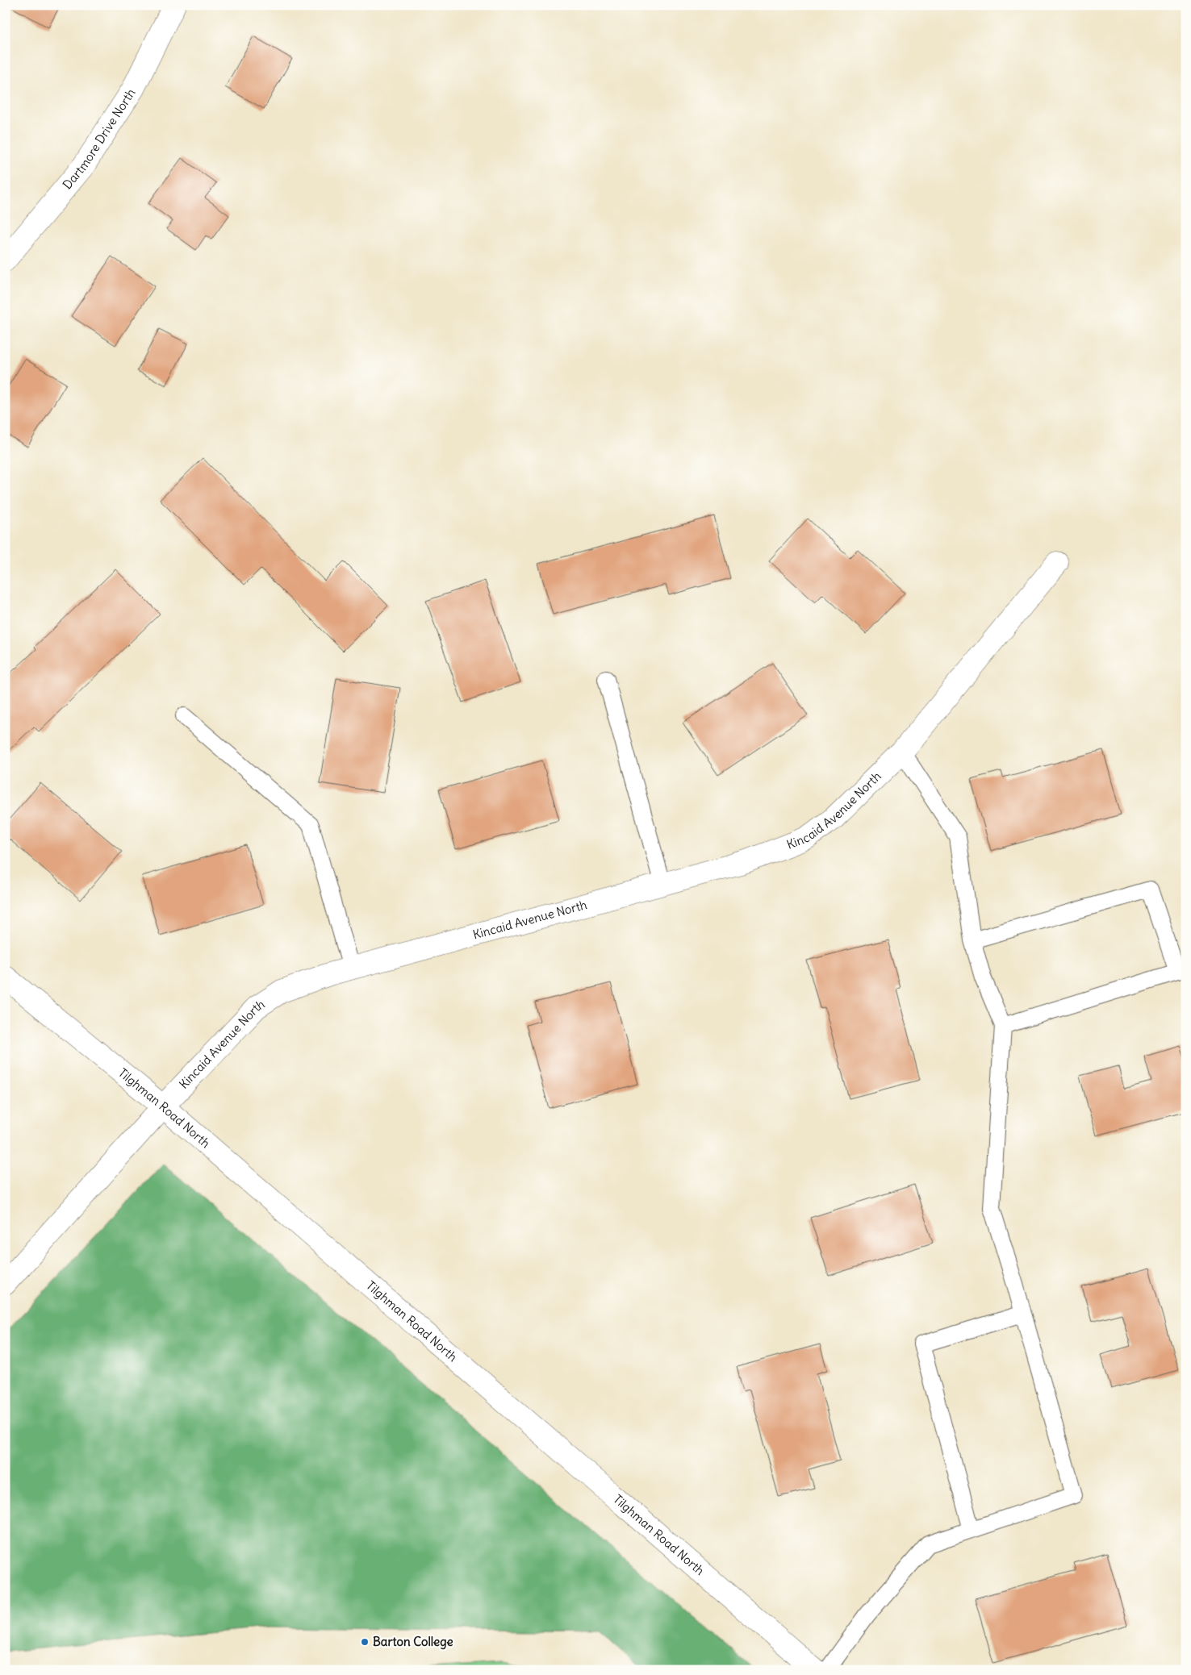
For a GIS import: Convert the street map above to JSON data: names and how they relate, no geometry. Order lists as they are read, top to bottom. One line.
{"streets":{"street":["Dartmore Drive North","Kincaid Avenue North","Tilghman Road North"]},"crossings":[["Kincaid Avenue North","Tilghman Road North"]],"places":["Barton College"]}
